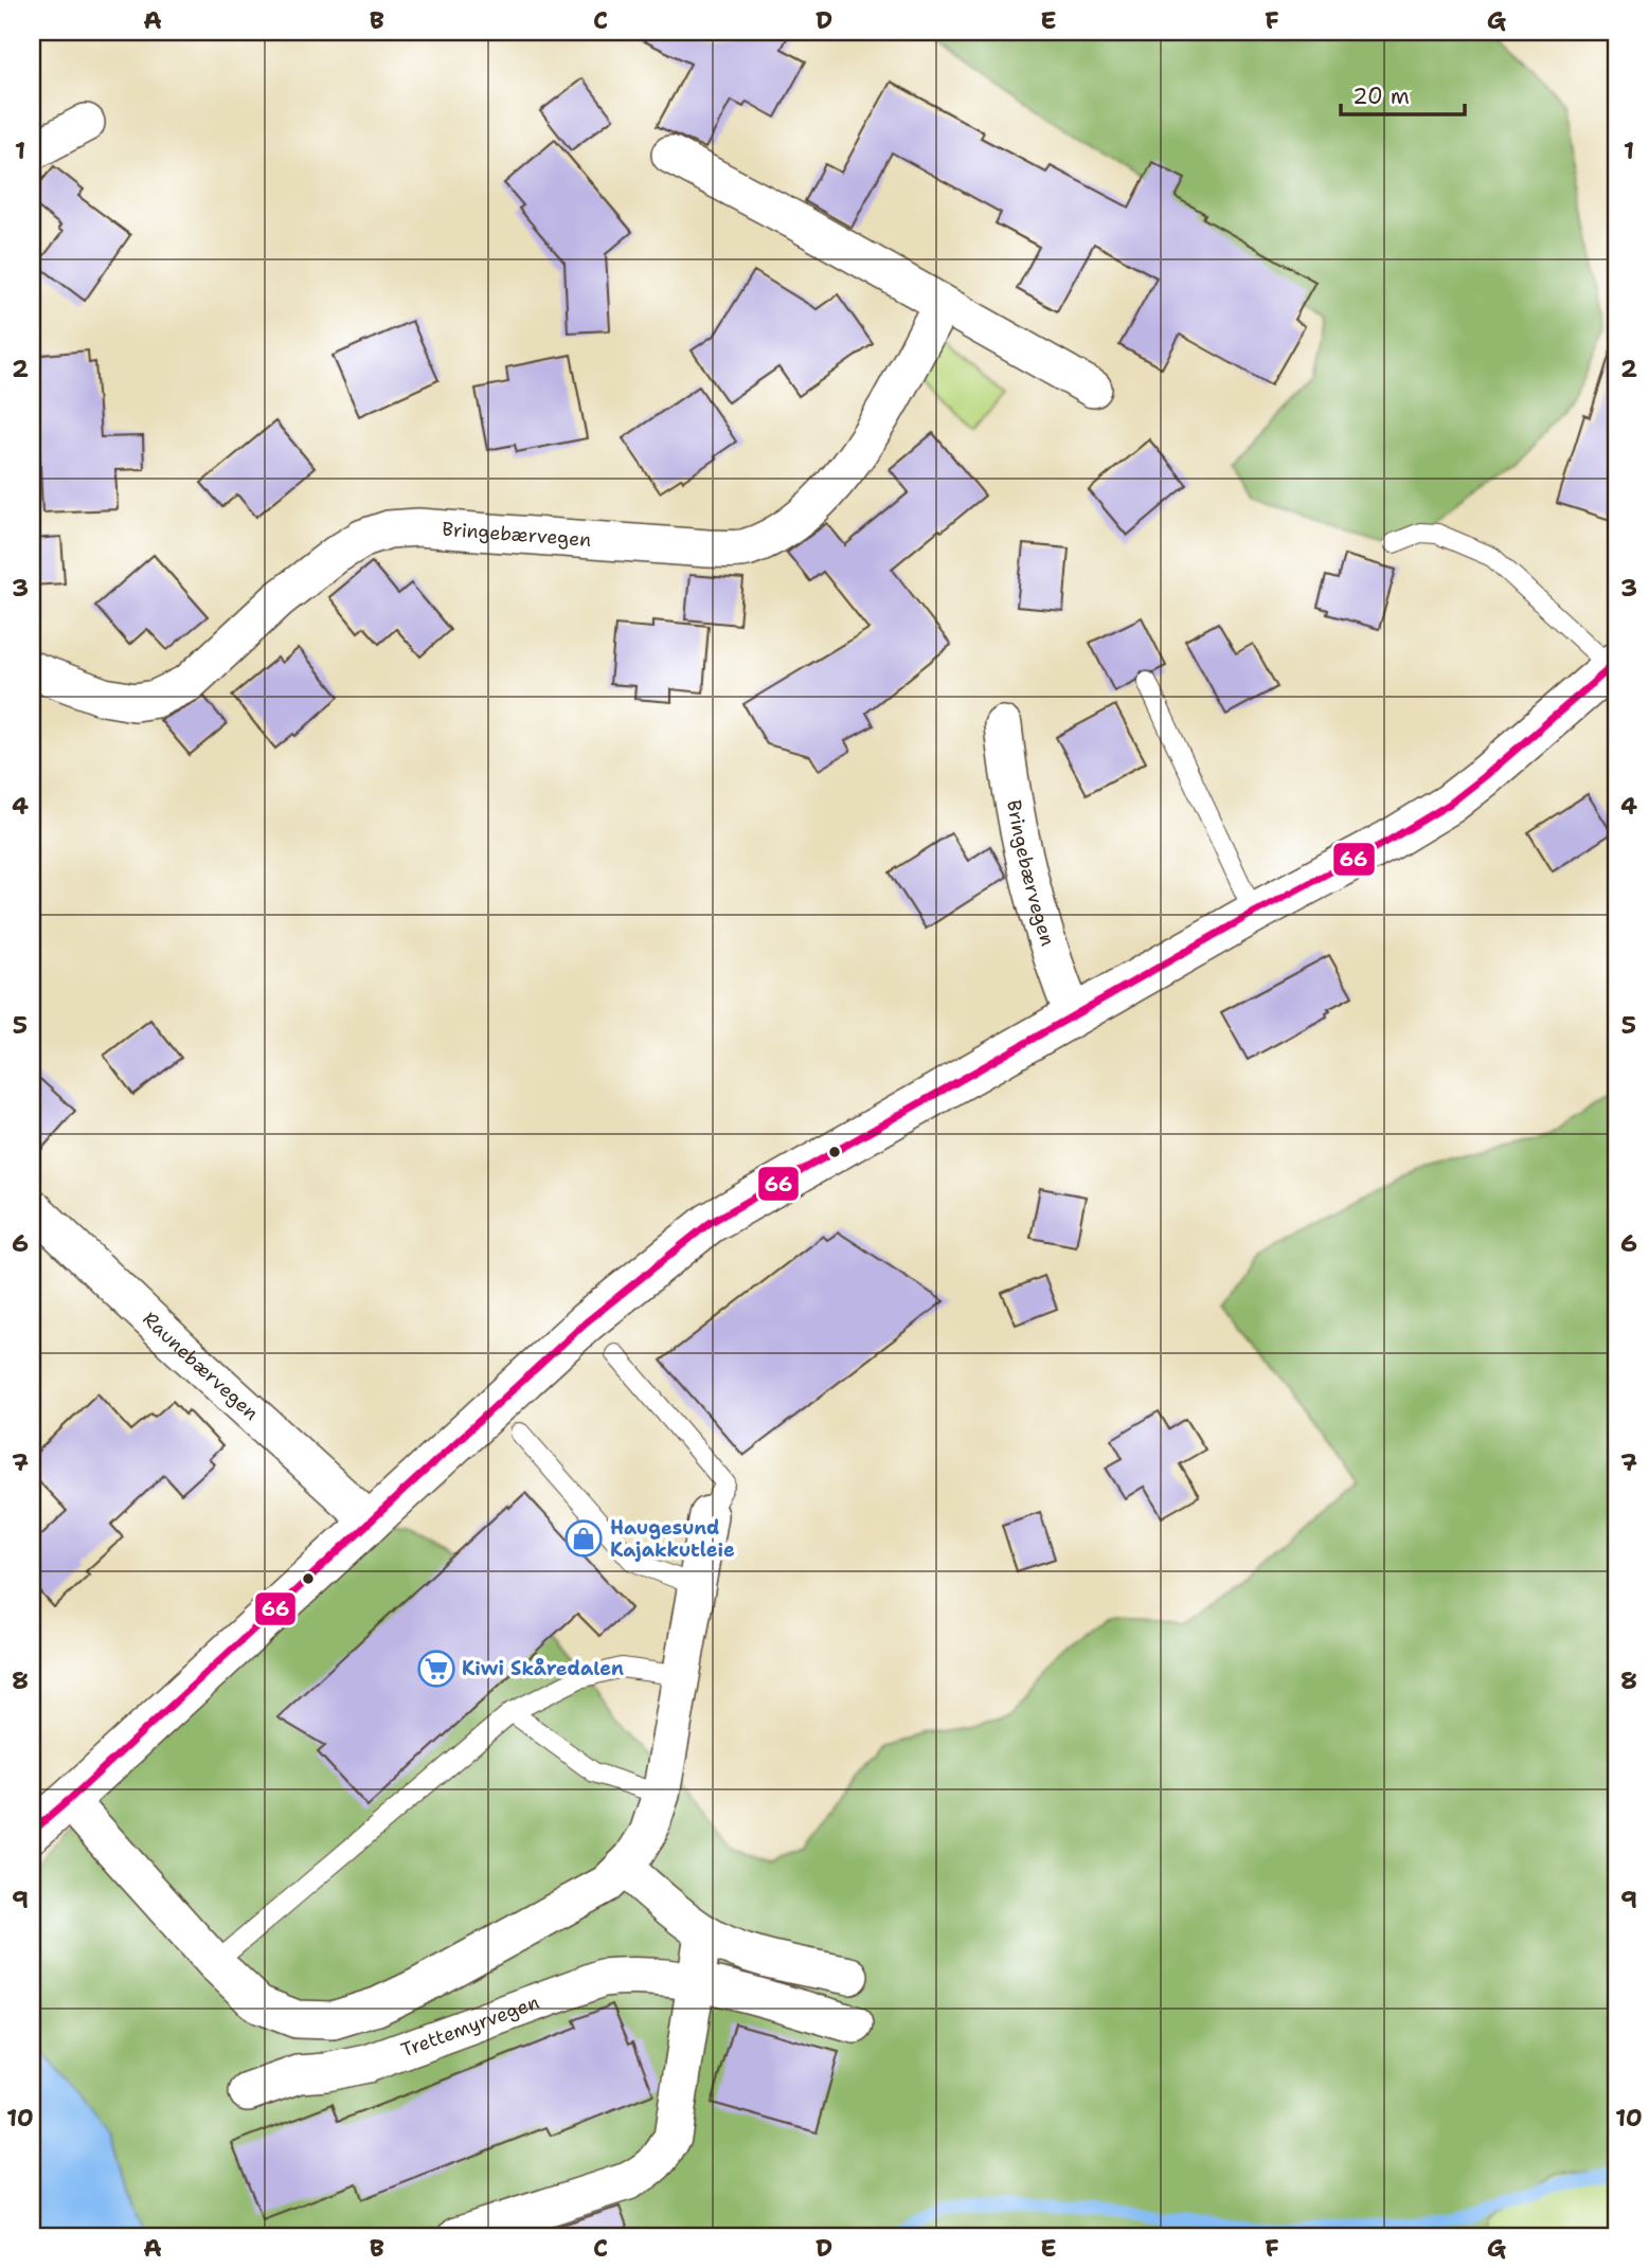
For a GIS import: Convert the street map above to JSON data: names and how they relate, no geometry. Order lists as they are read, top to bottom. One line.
{"streets":{"street":["Bringebærvegen","Raunebærvegen","Trettemyrvegen"]},"places":{"shop":["Haugesund Kajakkutleie"],"supermarket":["Kiwi Skåredalen"]},"lines":["transit line 66"],"scale_bar":"20 m","grid":{"columns":["A","B","C","D","E","F","G"],"rows":["1","2","3","4","5","6","7","8","9","10"]}}
